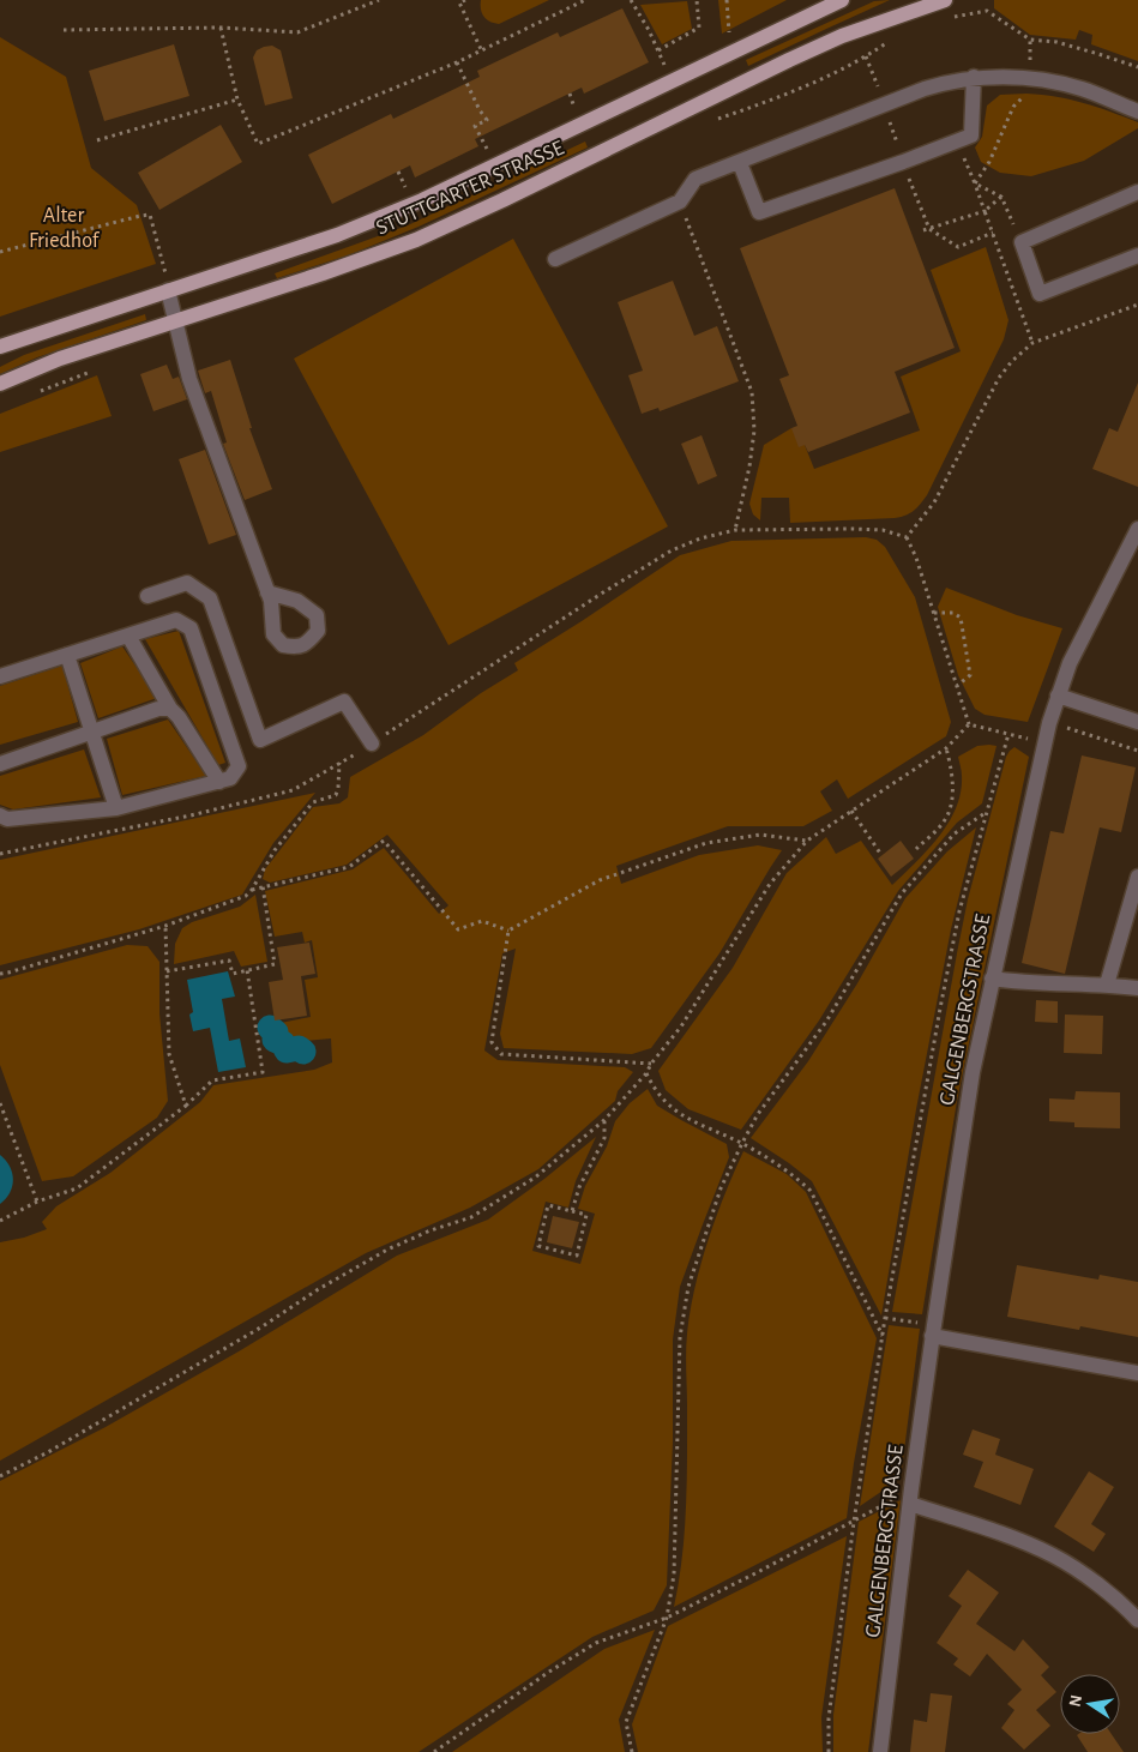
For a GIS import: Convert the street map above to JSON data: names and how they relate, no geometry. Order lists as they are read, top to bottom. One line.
{"streets":{"main road":["STUTTGARTER STRASSE"],"street":["GALGENBERGSTRASSE"]},"parks":["Alter Friedhof"],"north":"left"}
